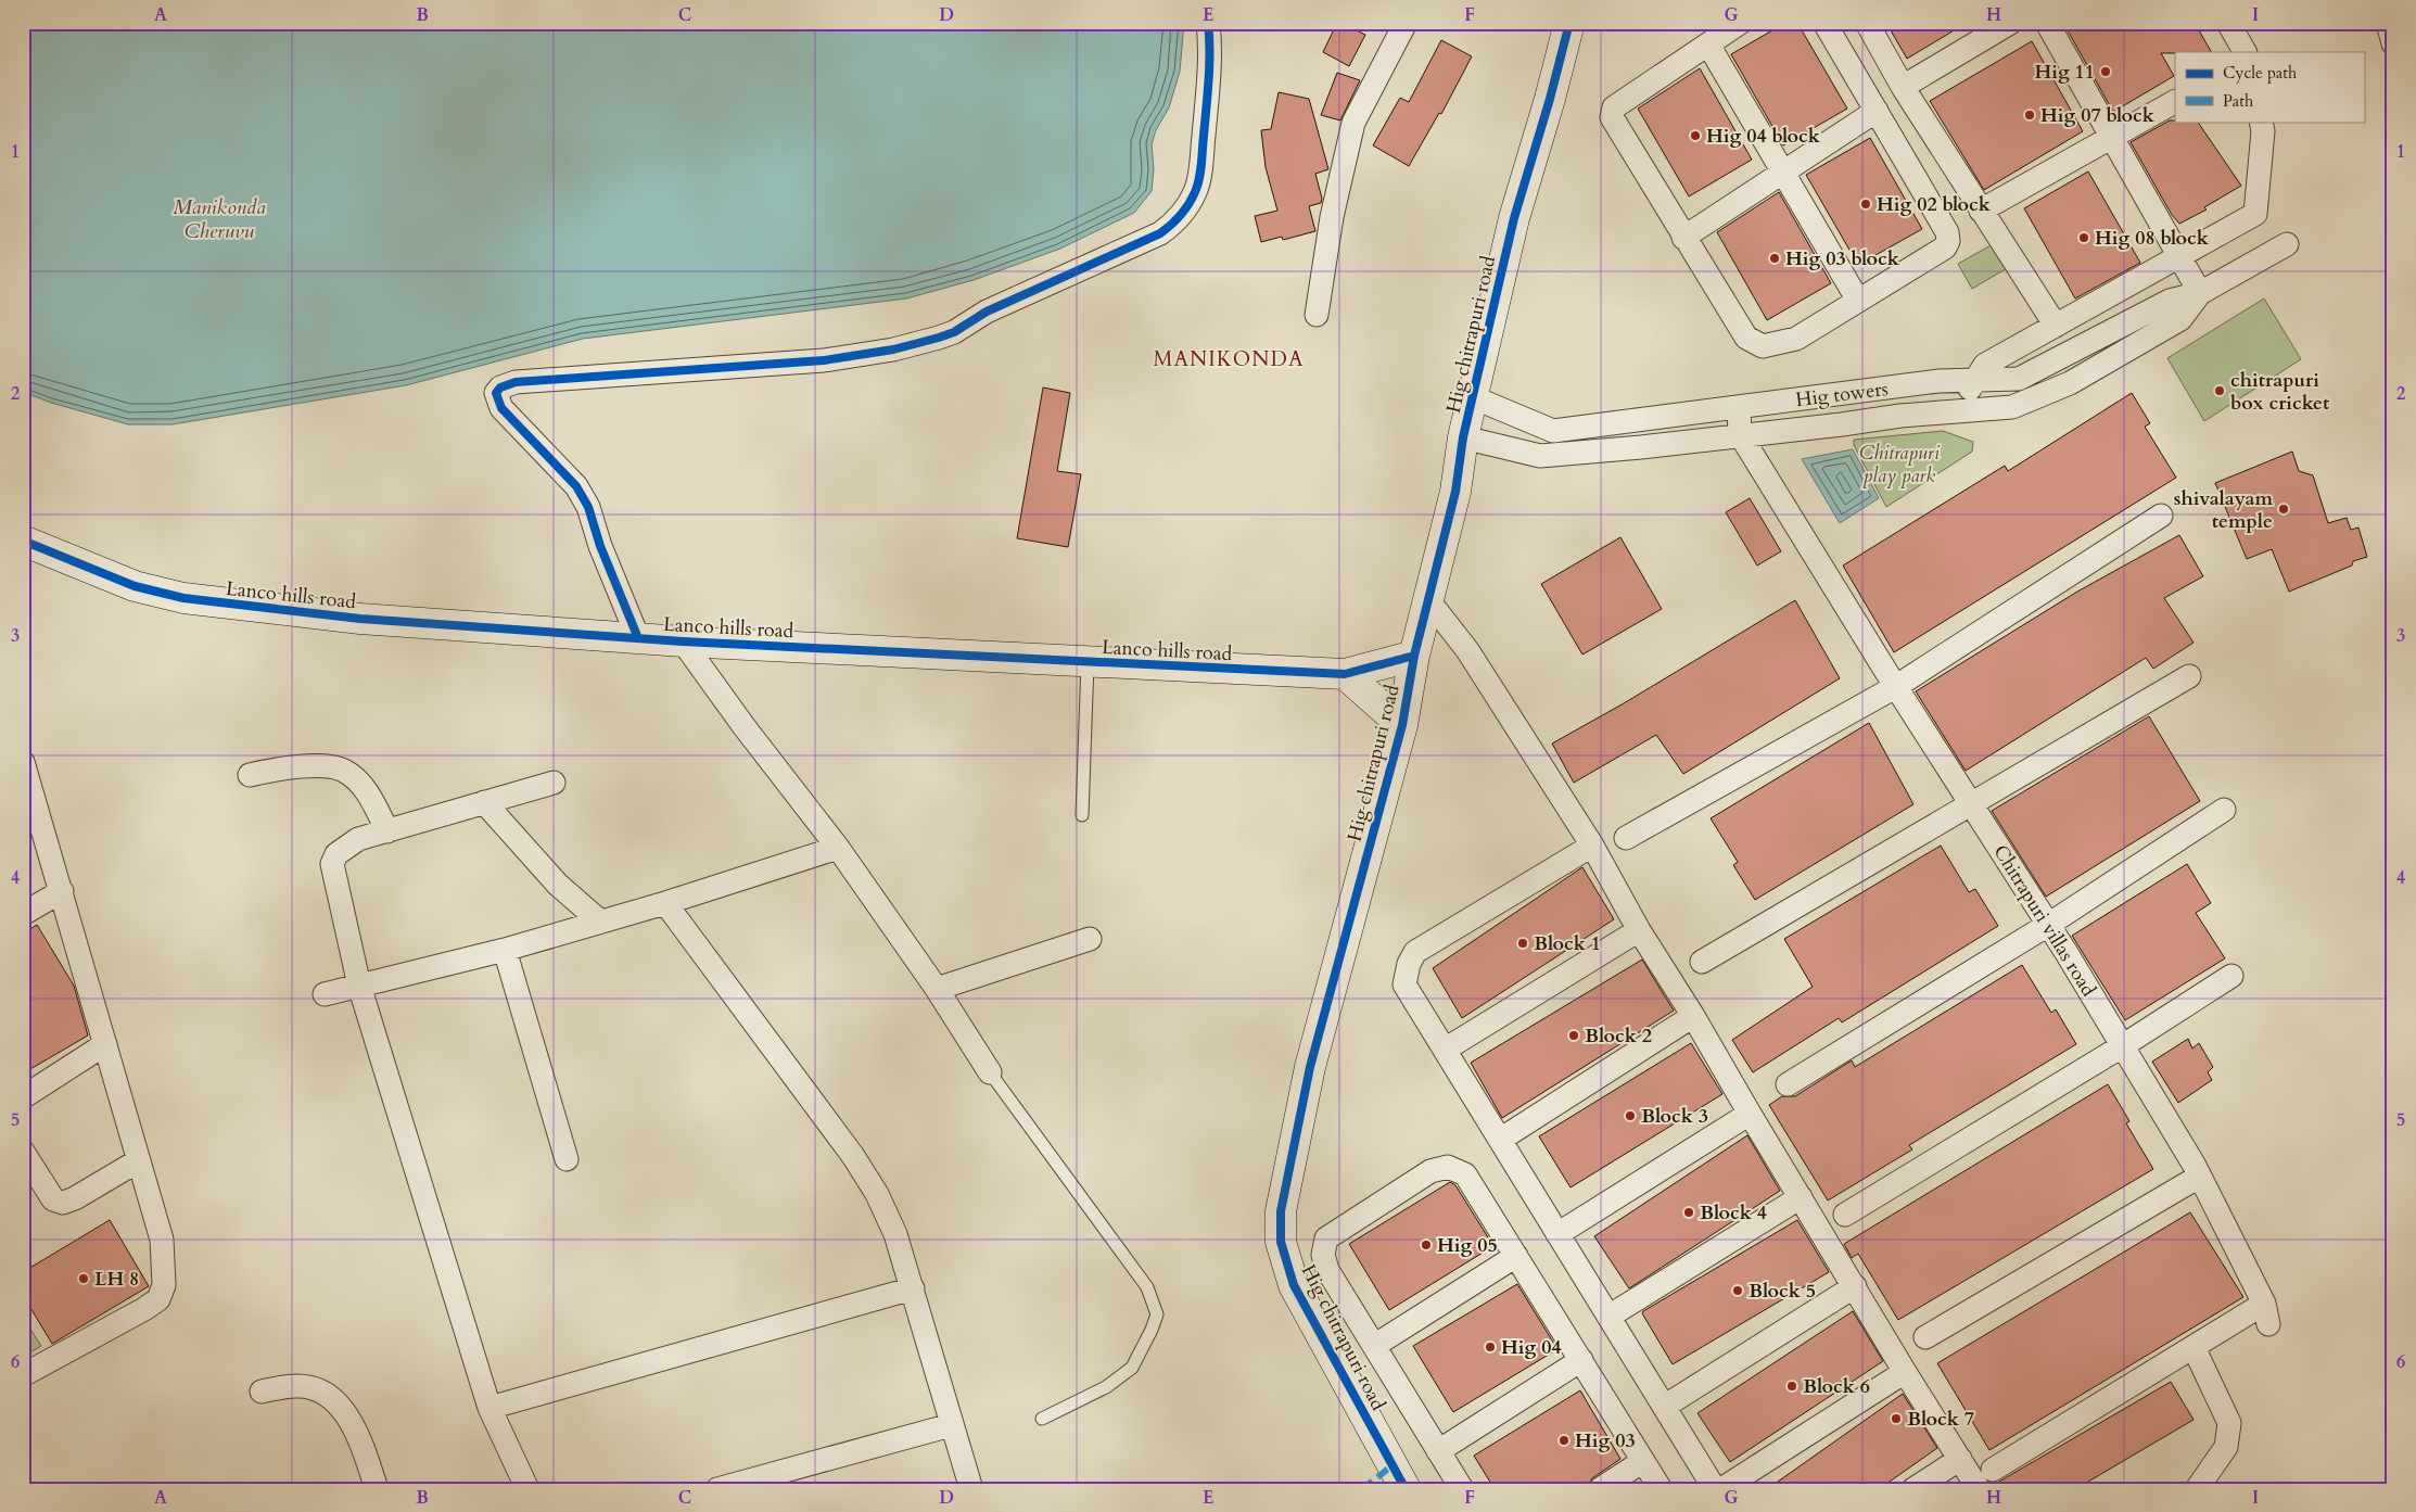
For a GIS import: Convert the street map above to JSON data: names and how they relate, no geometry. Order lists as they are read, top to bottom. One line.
{"streets":{"street":["Hig chitrapuri road","Hig towers","Lanco hills road","Chitrapuri villas road"]},"crossings":[["Hig chitrapuri road","Hig towers"],["Hig chitrapuri road","Lanco hills road"]],"districts":["MANIKONDA"],"water":["Manikonda Cheruvu"],"parks":["Chitrapuri play park"],"places":["Hig 11","Hig 07 block","Hig 04 block","Hig 02 block","Hig 08 block","Hig 03 block","chitrapuri box cricket","shivalayam temple","Block 1","Block 2","Block 3","Block 4","Hig 05","LH 8","Block 5","Hig 04","Block 6","Block 7","Hig 03"],"legend":["Cycle path","Path"],"grid":{"columns":["A","B","C","D","E","F","G","H","I"],"rows":["1","2","3","4","5","6"]}}
